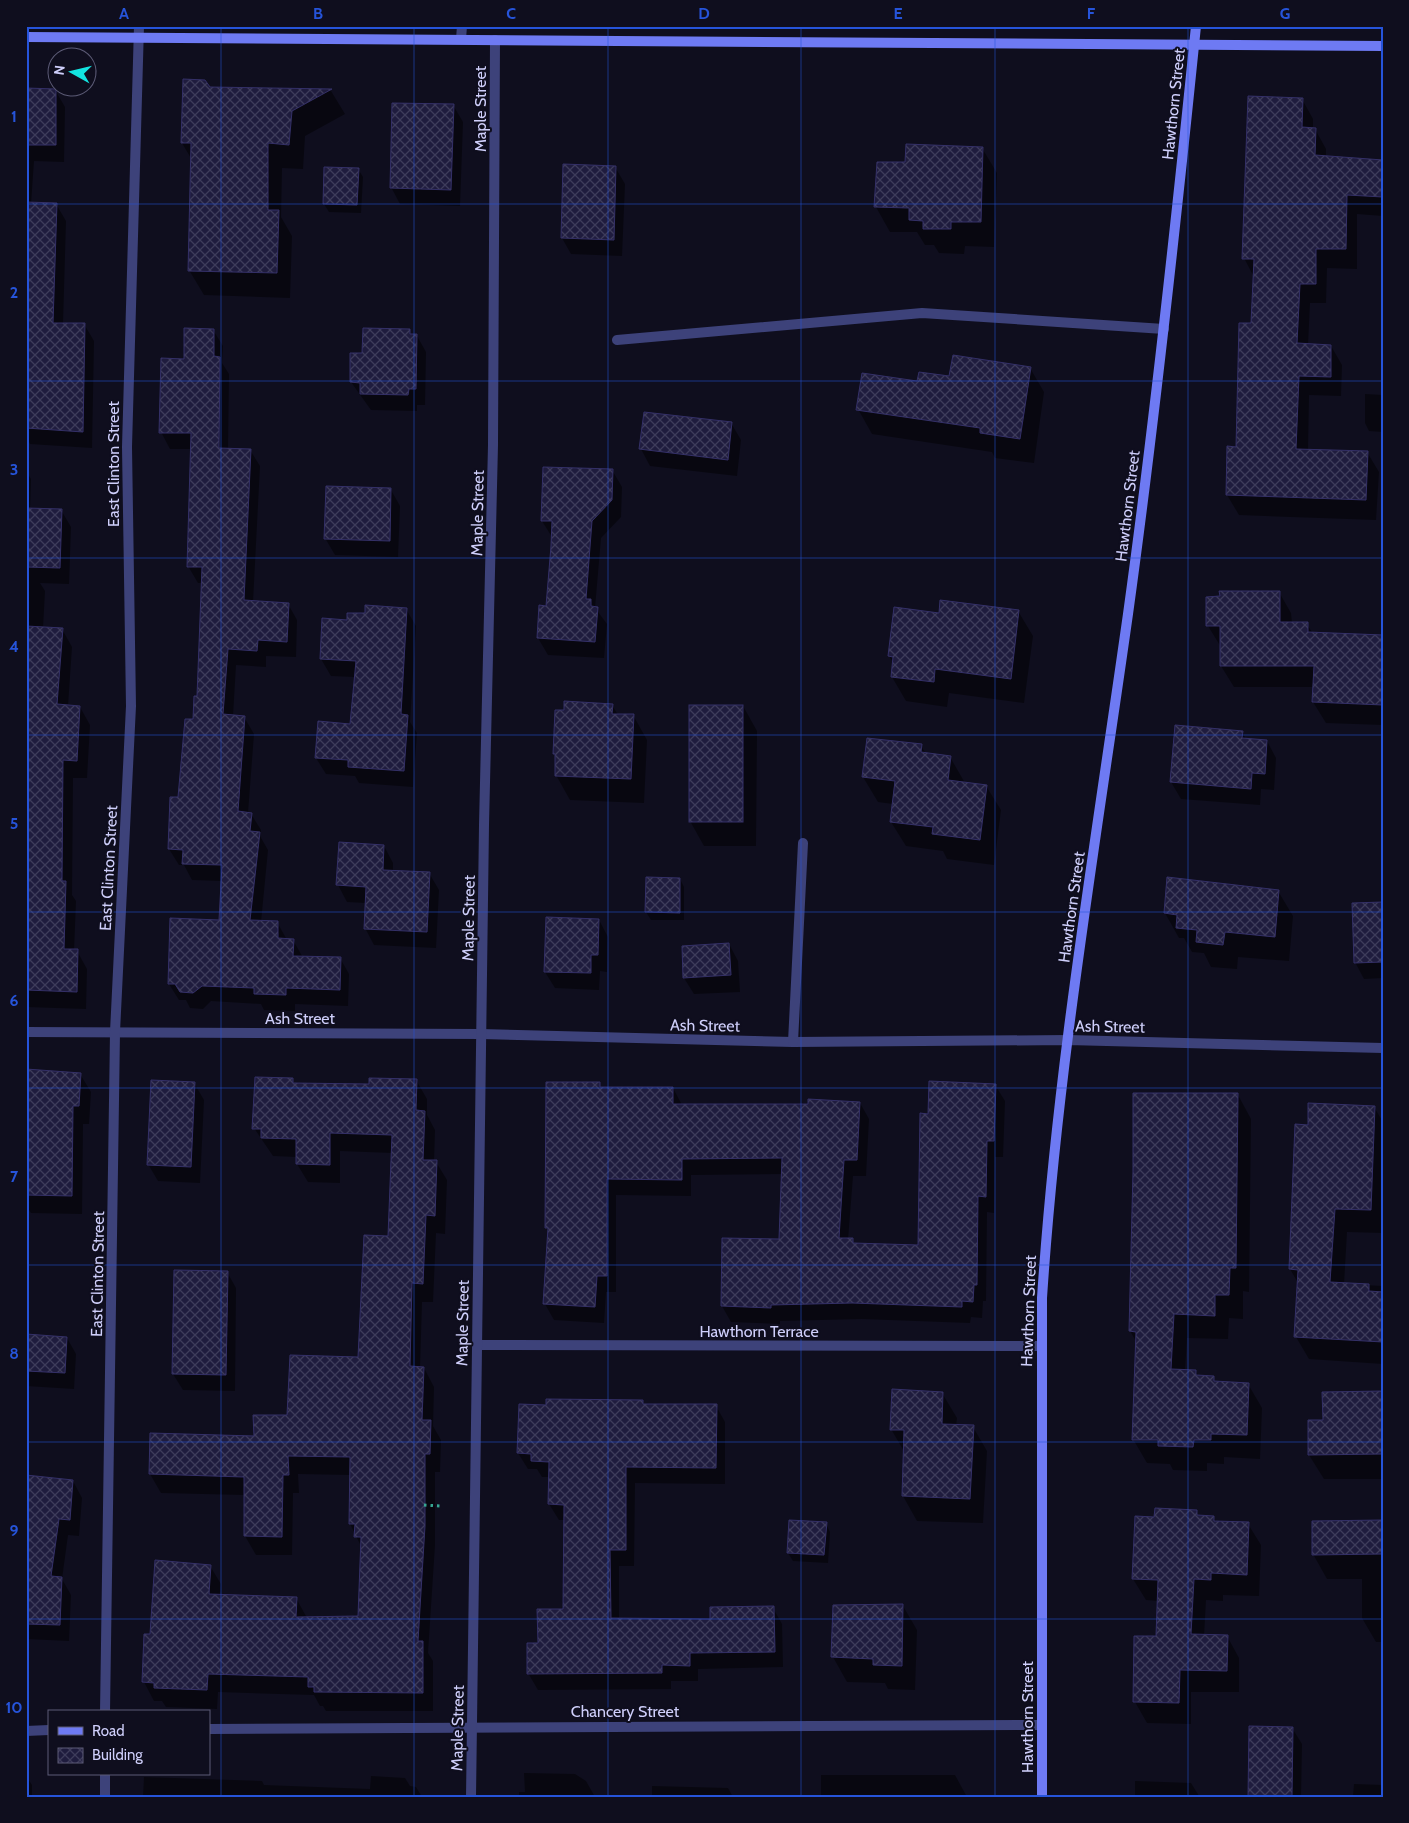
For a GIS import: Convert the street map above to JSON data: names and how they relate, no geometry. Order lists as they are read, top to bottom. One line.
{"streets":{"main road":["Hawthorn Street"],"street":["Maple Street","East Clinton Street","Ash Street","Hawthorn Terrace","Chancery Street"]},"crossings":[["Hawthorn Street","Ash Street"],["Hawthorn Street","Hawthorn Terrace"],["Hawthorn Street","Chancery Street"],["Maple Street","Ash Street"],["Maple Street","Hawthorn Terrace"],["Maple Street","Chancery Street"],["East Clinton Street","Ash Street"]],"legend":["Road","Building"],"north":"left","grid":{"columns":["A","B","C","D","E","F","G"],"rows":["1","2","3","4","5","6","7","8","9","10"]}}
